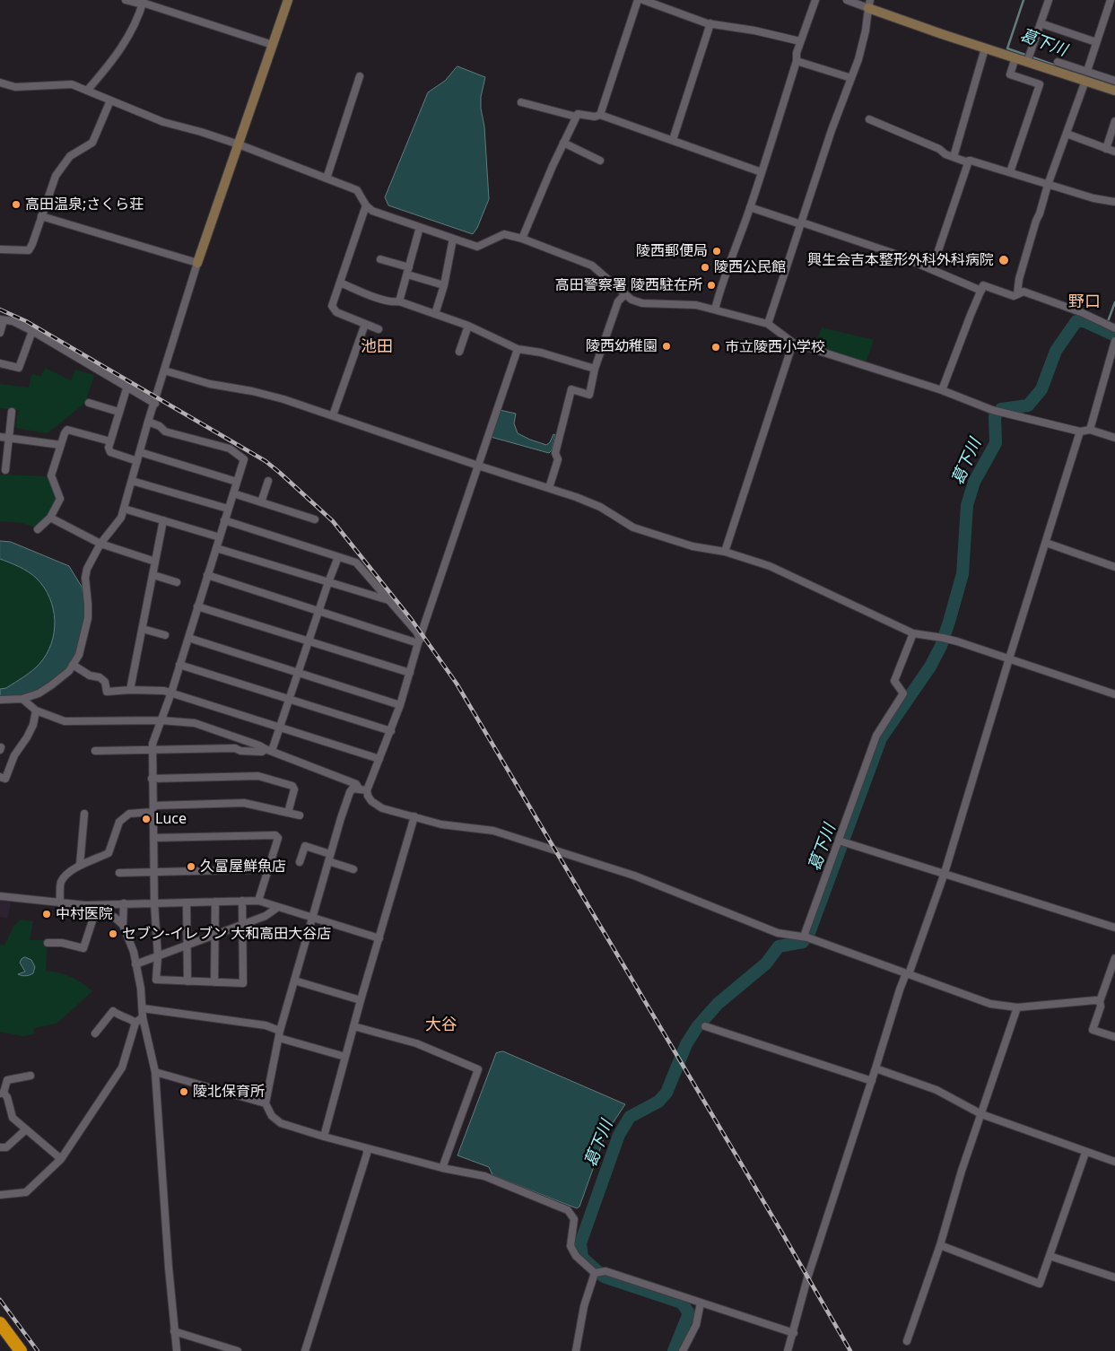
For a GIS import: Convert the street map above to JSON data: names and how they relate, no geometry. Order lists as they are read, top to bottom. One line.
{"districts":["野口","池田","大谷"],"water":["葛下川"],"places":["高田温泉;さくら荘","陵西郵便局","興生会吉本整形外科外科病院","陵西公民館","高田警察署 陵西駐在所","陵西幼稚園","市立陵西小学校","Luce","久富屋鮮魚店","中村医院","セブン-イレブン 大和高田大谷店","陵北保育所"]}
